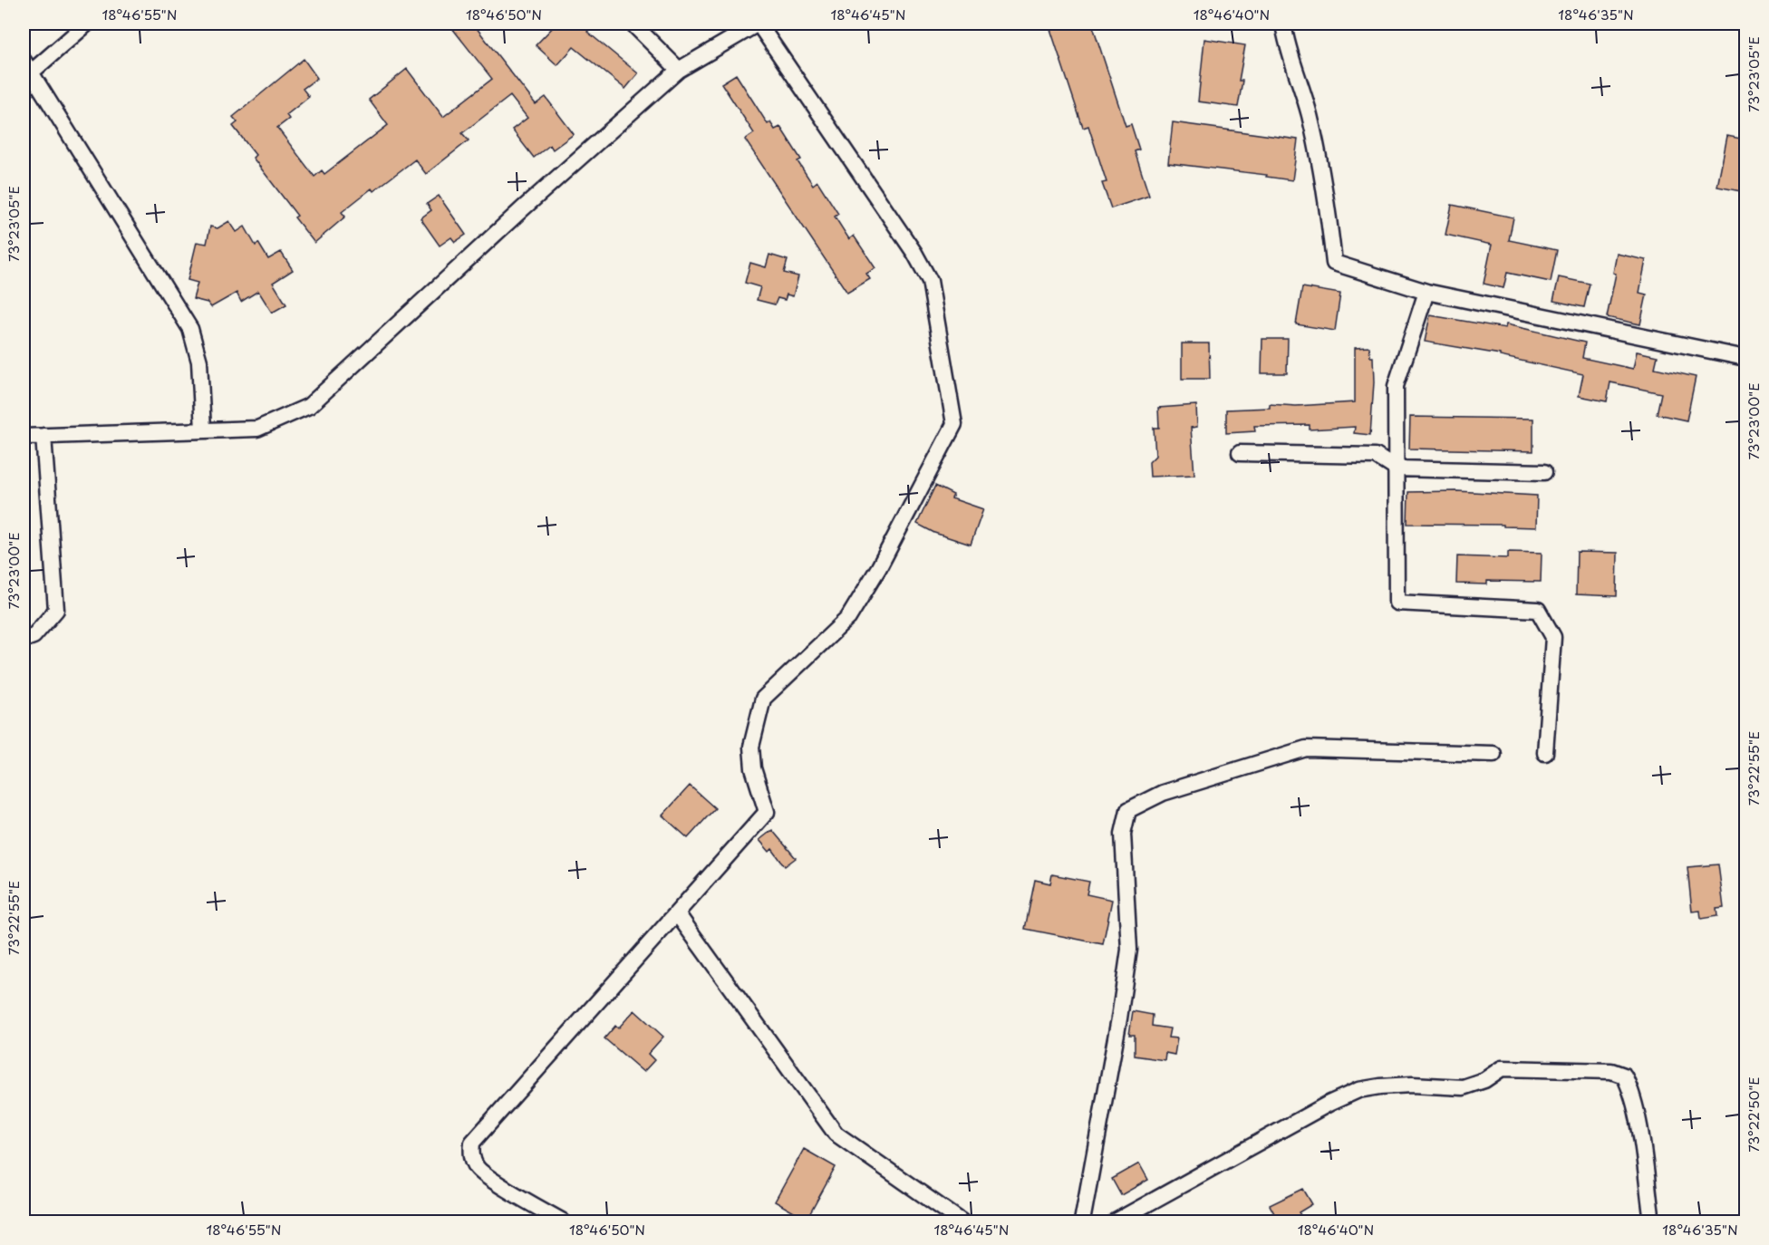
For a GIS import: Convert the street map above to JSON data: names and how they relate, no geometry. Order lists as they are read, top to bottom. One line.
{"coordinates":["18°46'55\"N","18°46'50\"N","18°46'45\"N","18°46'40\"N","18°46'35\"N","73°23'05\"E","73°23'00\"E","73°22'55\"E","73°22'50\"E"]}
